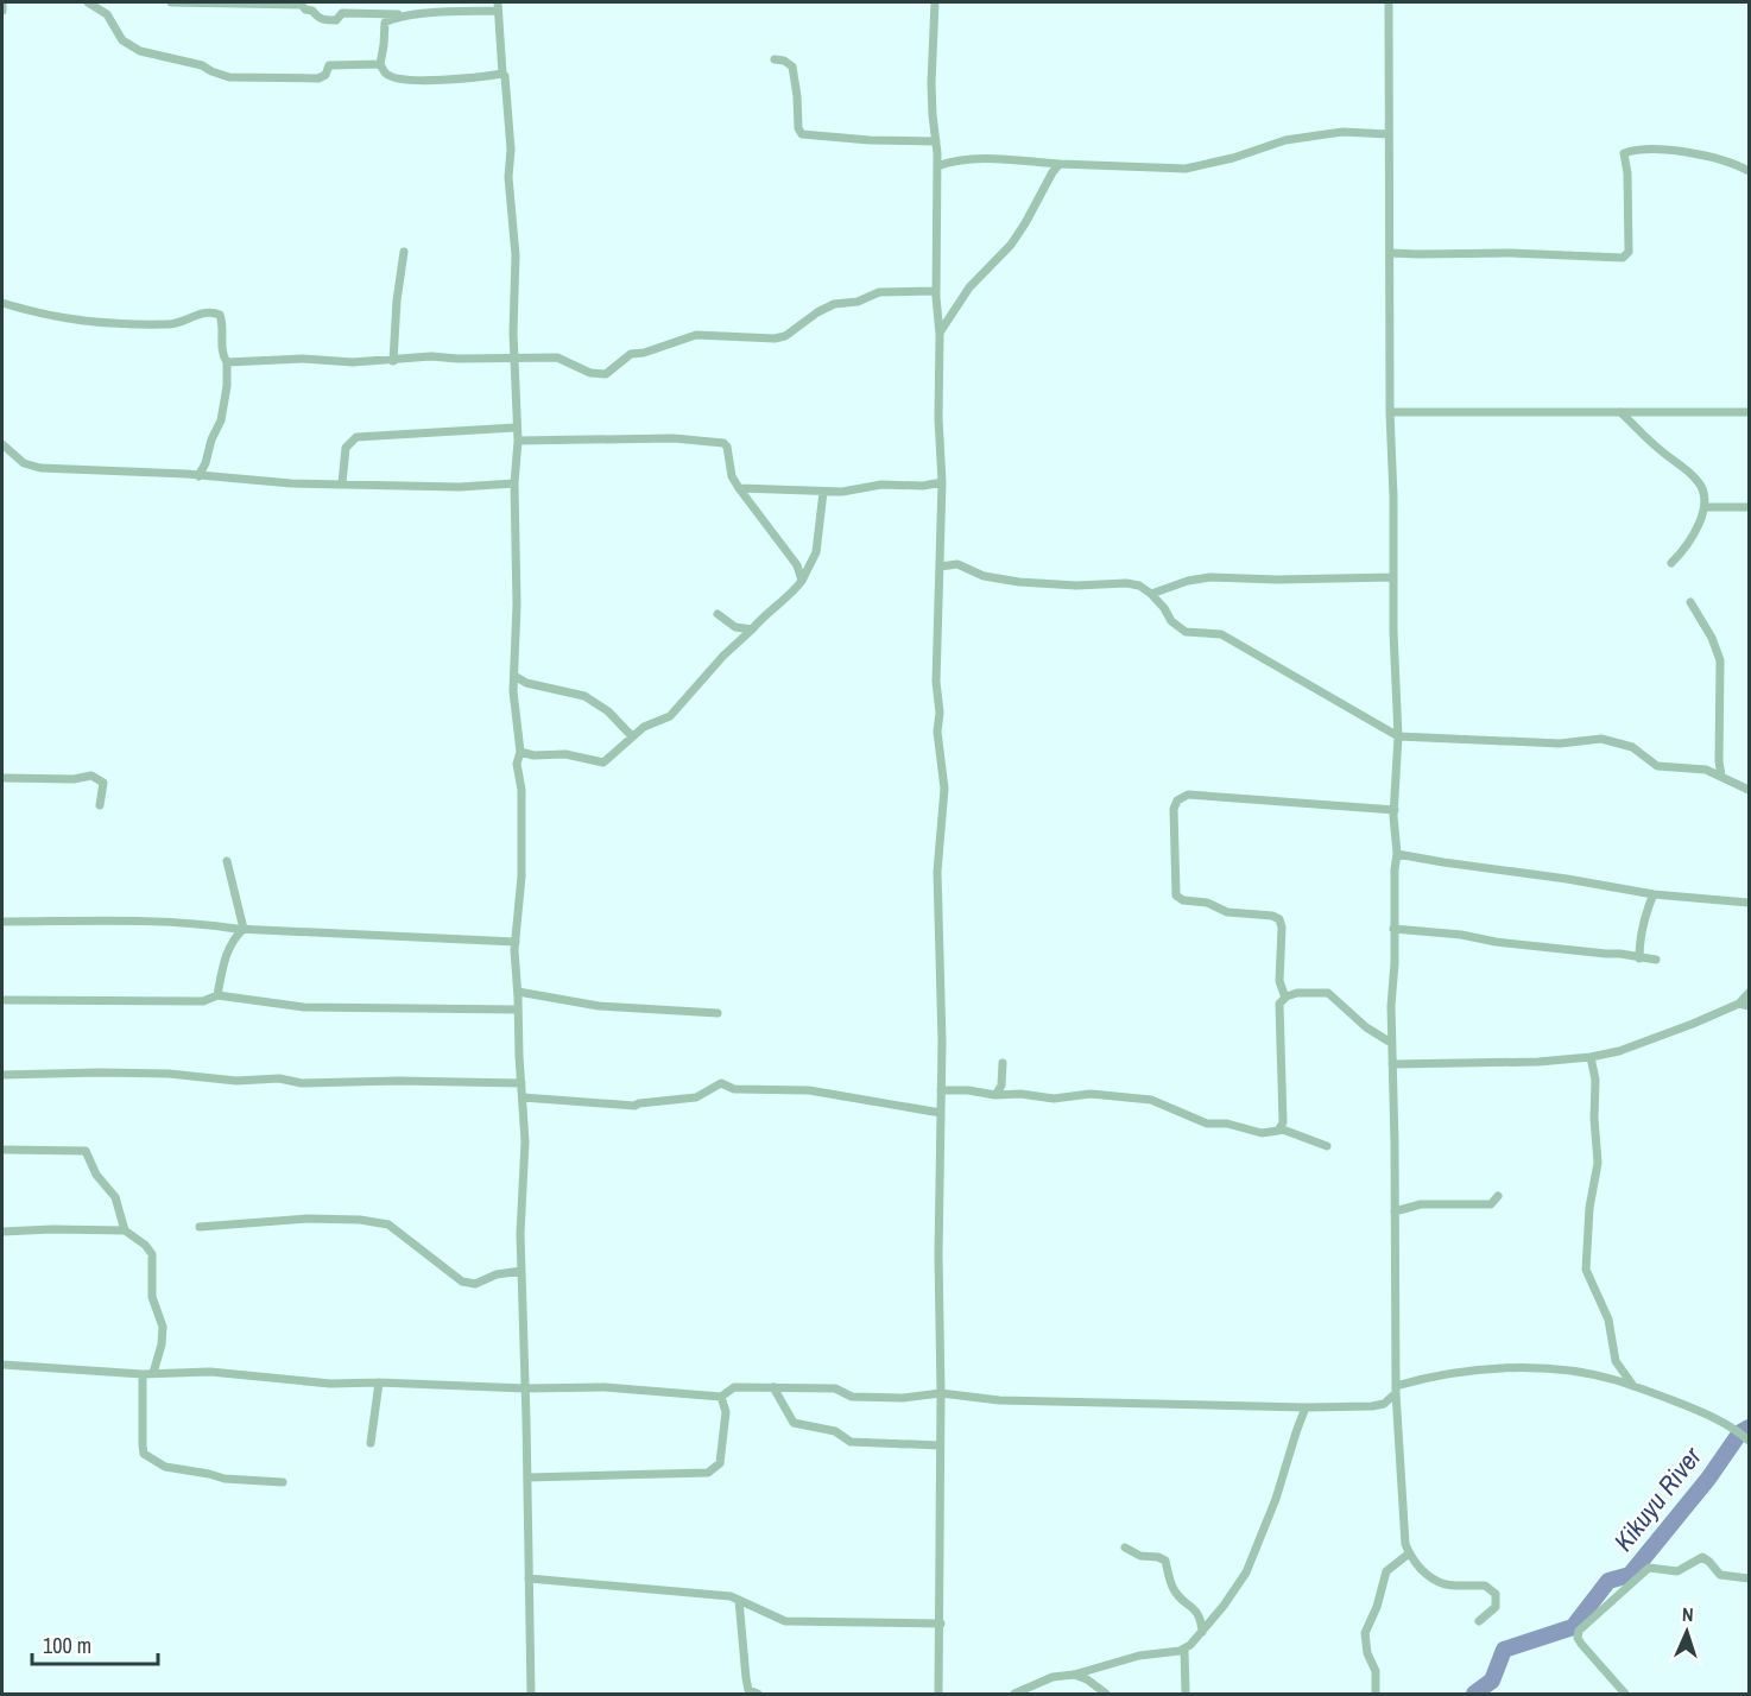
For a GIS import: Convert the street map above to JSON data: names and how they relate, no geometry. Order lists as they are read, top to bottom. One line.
{"water":["Kikuyu River"],"scale_bar":"100 m","north":"top"}
